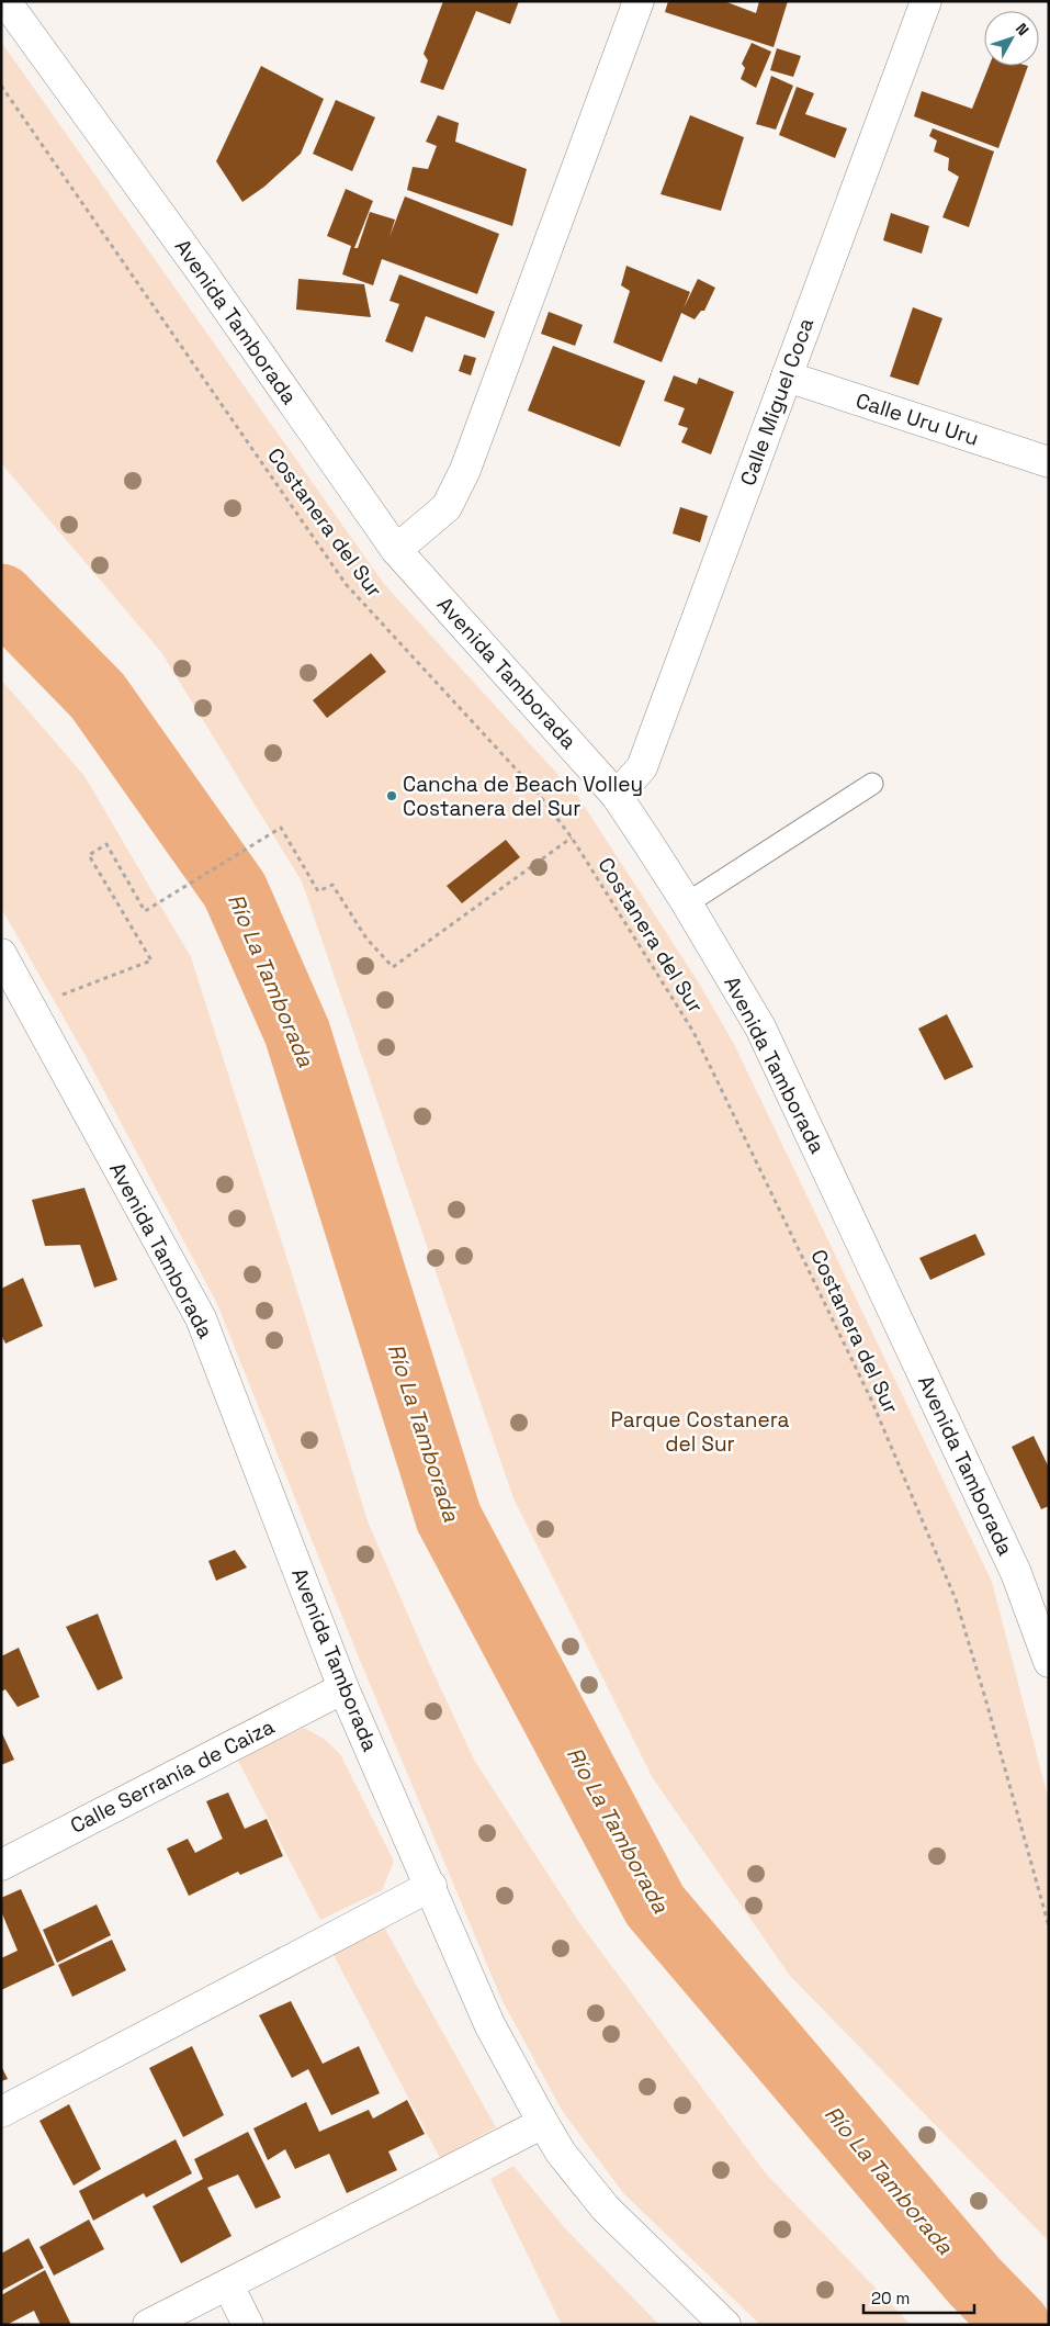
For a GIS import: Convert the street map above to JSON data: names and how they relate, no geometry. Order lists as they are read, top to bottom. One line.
{"streets":{"main road":["Avenida Tamborada","Calle Miguel Coca","Calle Uru Uru","Calle Serranía de Caiza"],"path":["Costanera del Sur"]},"crossings":[["Avenida Tamborada","Calle Miguel Coca"],["Avenida Tamborada","Calle Serranía de Caiza"],["Calle Miguel Coca","Calle Uru Uru"]],"water":["Río La Tamborada"],"parks":["Parque Costanera del Sur"],"places":["Cancha de Beach Volley Costanera del Sur"],"scale_bar":"20 m","north":"top right"}
